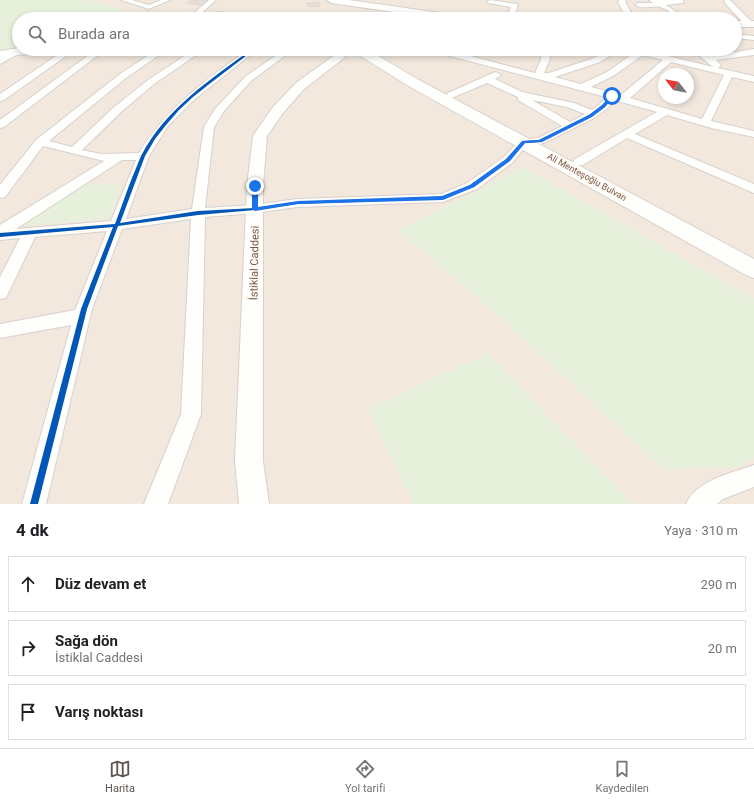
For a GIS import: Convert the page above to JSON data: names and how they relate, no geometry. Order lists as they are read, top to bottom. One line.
{"streets":{"main road":["Ali Menteşoğlu Bulvarı"],"street":["İstiklal Caddesi"]},"north":"top left","page":{"search":"Burada ara","heading":["4 dk","Yaya · 310 m"],"list":[["Düz devam et","290 m"],["Sağa dön","İstiklal Caddesi","20 m"],"Varış noktası"],"nav":["Harita","Yol tarifi","Kaydedilen"]}}
